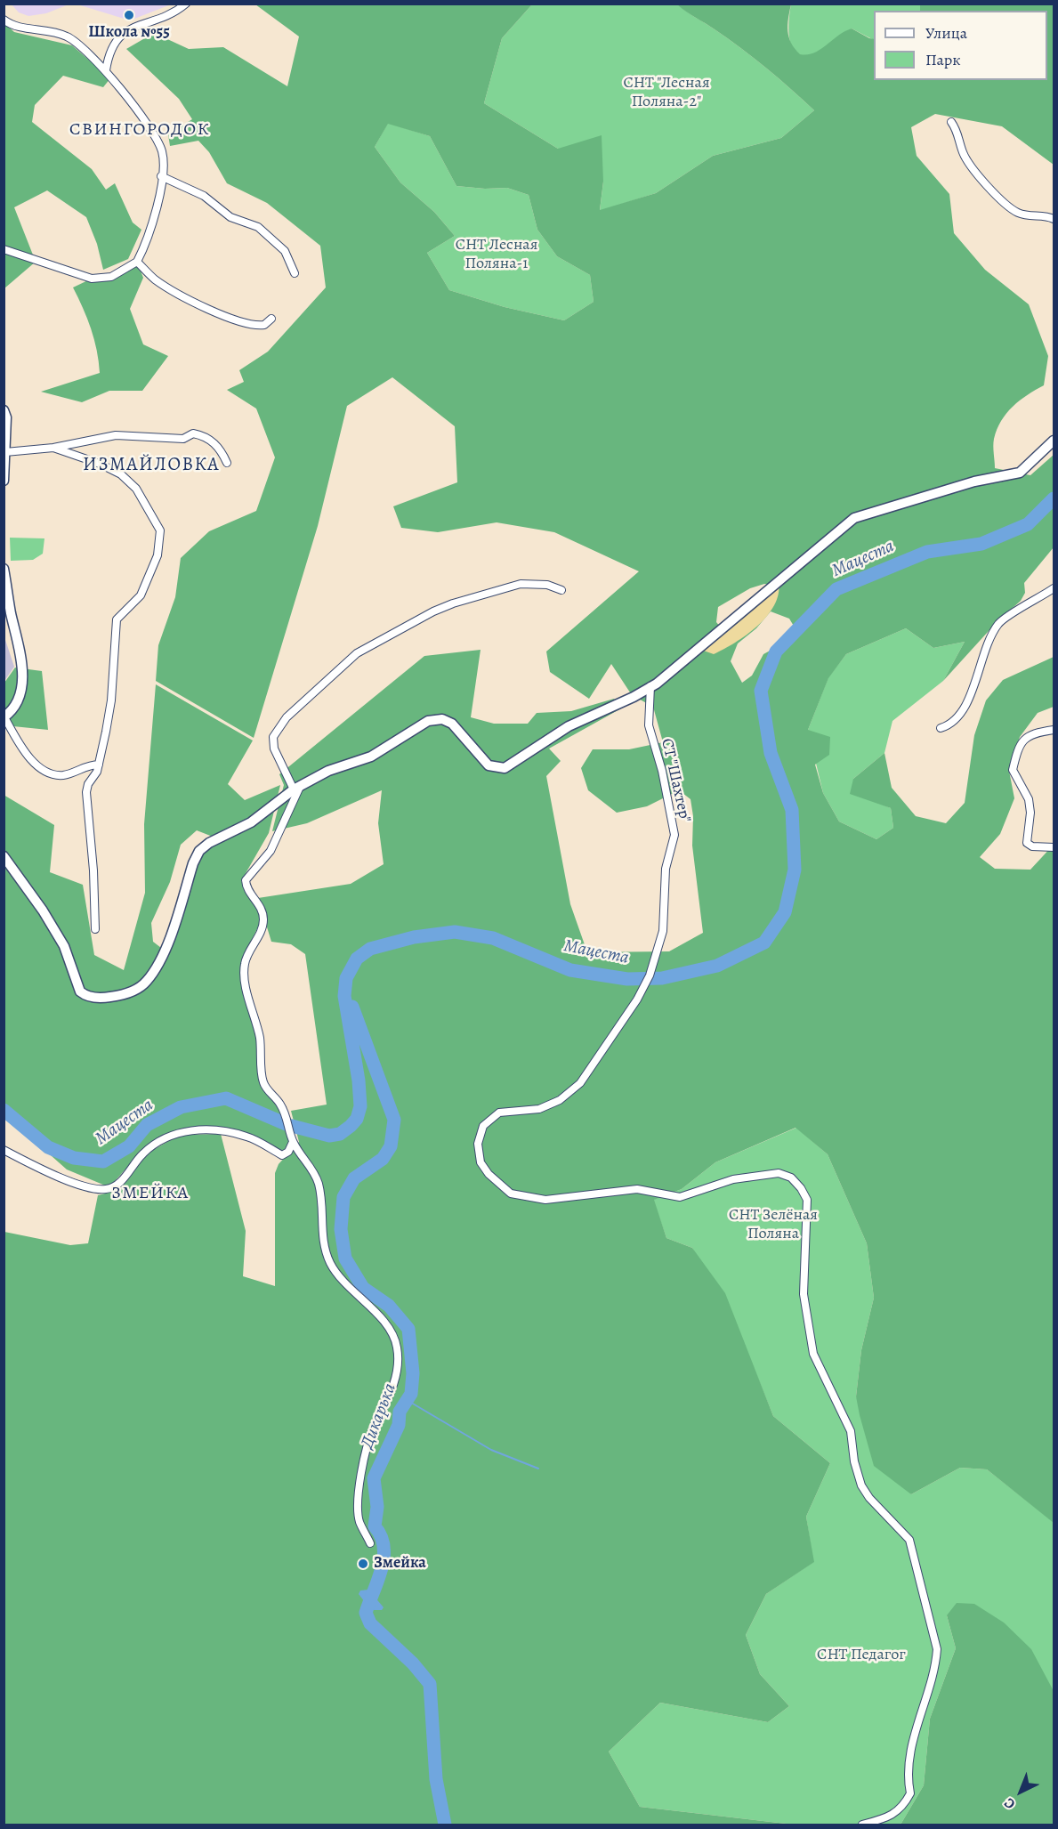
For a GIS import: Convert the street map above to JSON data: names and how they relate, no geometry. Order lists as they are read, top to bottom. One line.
{"streets":{"street":["СТ \"Шахтер\""]},"districts":["СВИНГОРОДОК","ИЗМАЙЛОВКА","ЗМЕЙКА"],"water":["Мацеста","Дикарька"],"parks":["СНТ \"Лесная Поляна-2\"","СНТ Лесная Поляна-1","СНТ Зелёная Поляна","СНТ Педагог"],"places":["Школа №55","Змейка"],"legend":["Улица","Парк"],"north":"bottom left"}
